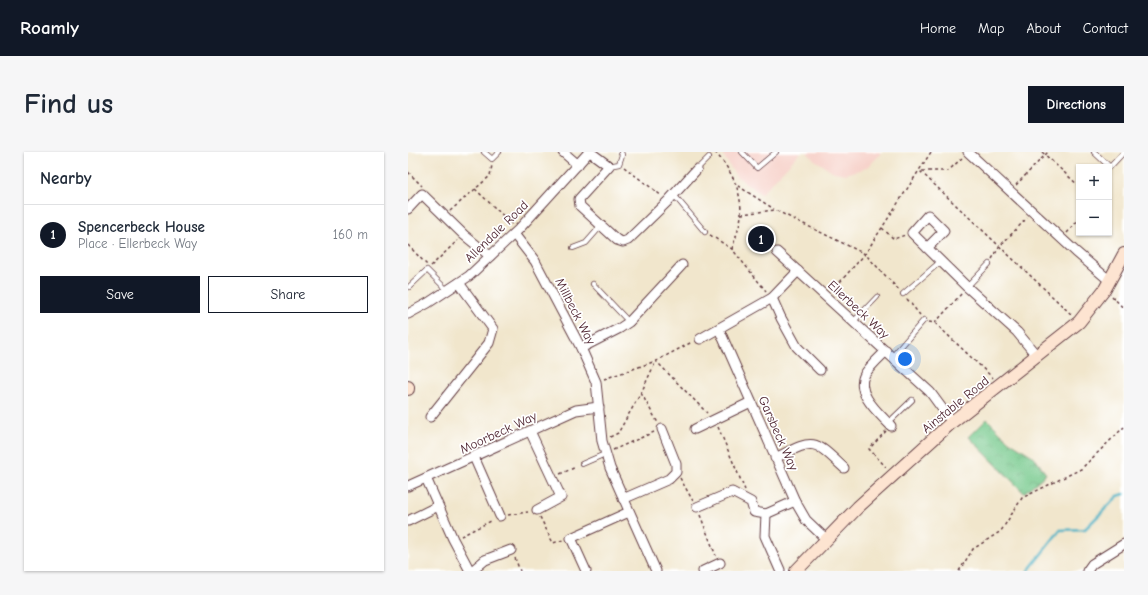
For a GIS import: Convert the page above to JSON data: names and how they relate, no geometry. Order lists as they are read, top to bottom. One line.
{"streets":{"street":["Allendale Road","Ellerbeck Way","Millbeck Way","Ainstable Road","Moorbeck Way","Garsbeck Way"]},"crossings":[["Allendale Road","Millbeck Way"],["Ellerbeck Way","Ainstable Road"],["Millbeck Way","Moorbeck Way"],["Ainstable Road","Garsbeck Way"]],"page":{"header":"Roamly","nav":["Home","Map","About","Contact"],"buttons":["Directions",["Save","Share"]],"title":"Find us","heading":"Nearby","map_buttons":["+","−"],"list":[{"mark":"1","name":"Spencerbeck House","note":"Place · Ellerbeck Way","value":"160 m"}],"pins":"1"}}
